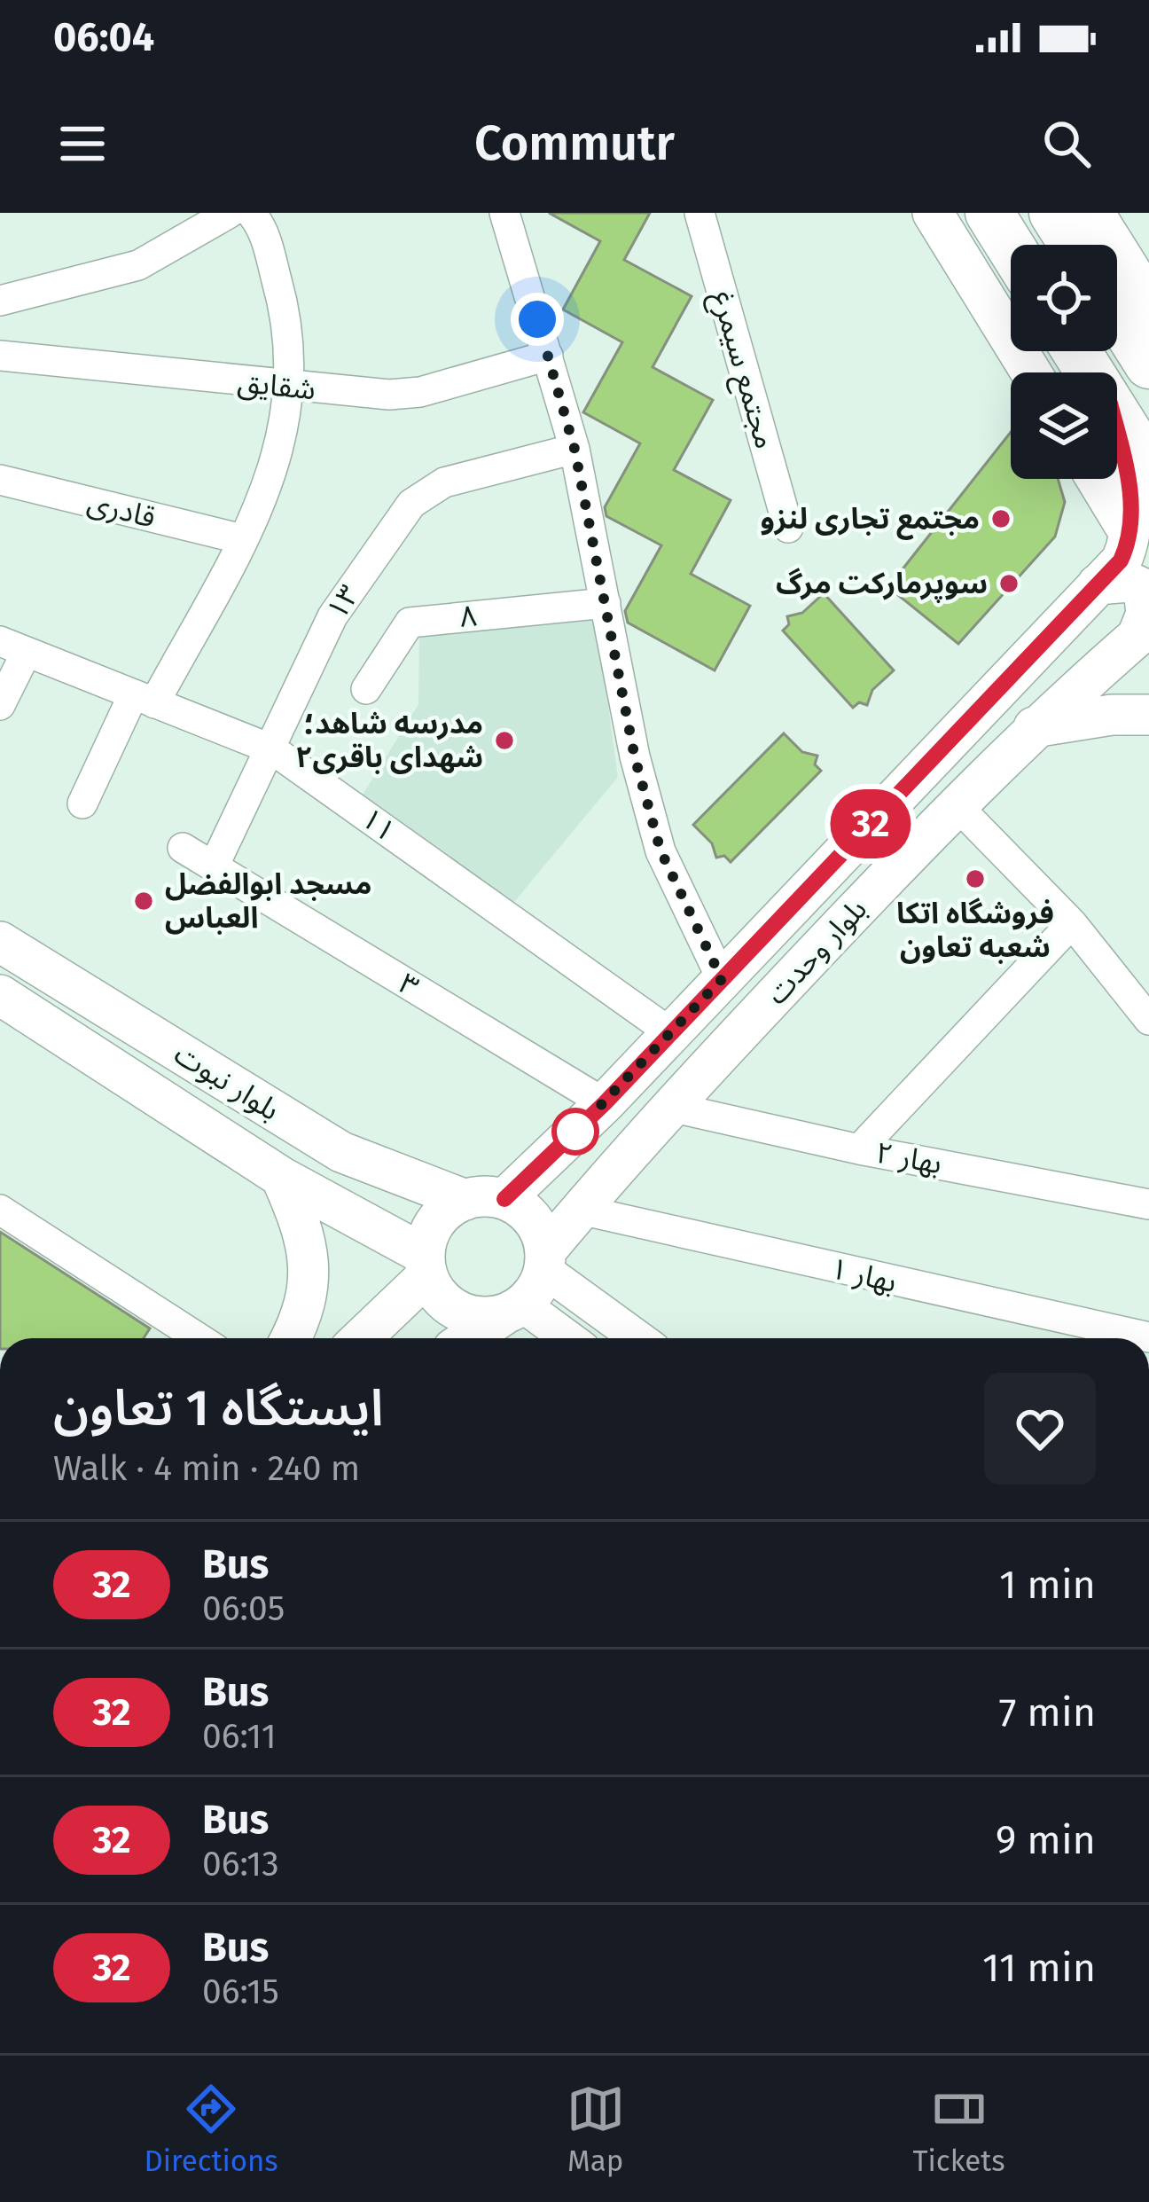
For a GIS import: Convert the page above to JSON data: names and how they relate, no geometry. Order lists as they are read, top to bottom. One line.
{"streets":{"main road":["بلوار وحدت","بلوار نبوت"],"street":["مجتمع سیمرغ","شقایق","قادری","۱۳","۸","۱۱","۳","بهار ۲","بهار ۱"]},"crossings":[["۱۳","۱۱"],["۱۳","۳"],["۱۱","بلوار وحدت"],["بلوار وحدت","۳"],["بلوار وحدت","بلوار نبوت"],["بلوار وحدت","بهار ۲"],["بلوار وحدت","بهار ۱"]],"places":["مجتمع تجاری لنزو","سوپرمارکت مرگ","مدرسه شاهد؛ شهدای باقری۲","فروشگاه اتکا شعبه تعاون","مسجد ابوالفضل العباس"],"lines":["bus line 32"],"page":{"status":"06:04","header":"Commutr","on_map":"32","heading":["ایستگاه 1 تعاون","Walk · 4 min · 240 m"],"list":[{"mark":"32","name":"Bus","note":"06:05","value":"1 min"},{"mark":"32","name":"Bus","note":"06:11","value":"7 min"},{"mark":"32","name":"Bus","note":"06:13","value":"9 min"},{"mark":"32","name":"Bus","note":"06:15","value":"11 min"}],"tabs":["Directions","Map","Tickets"]}}
